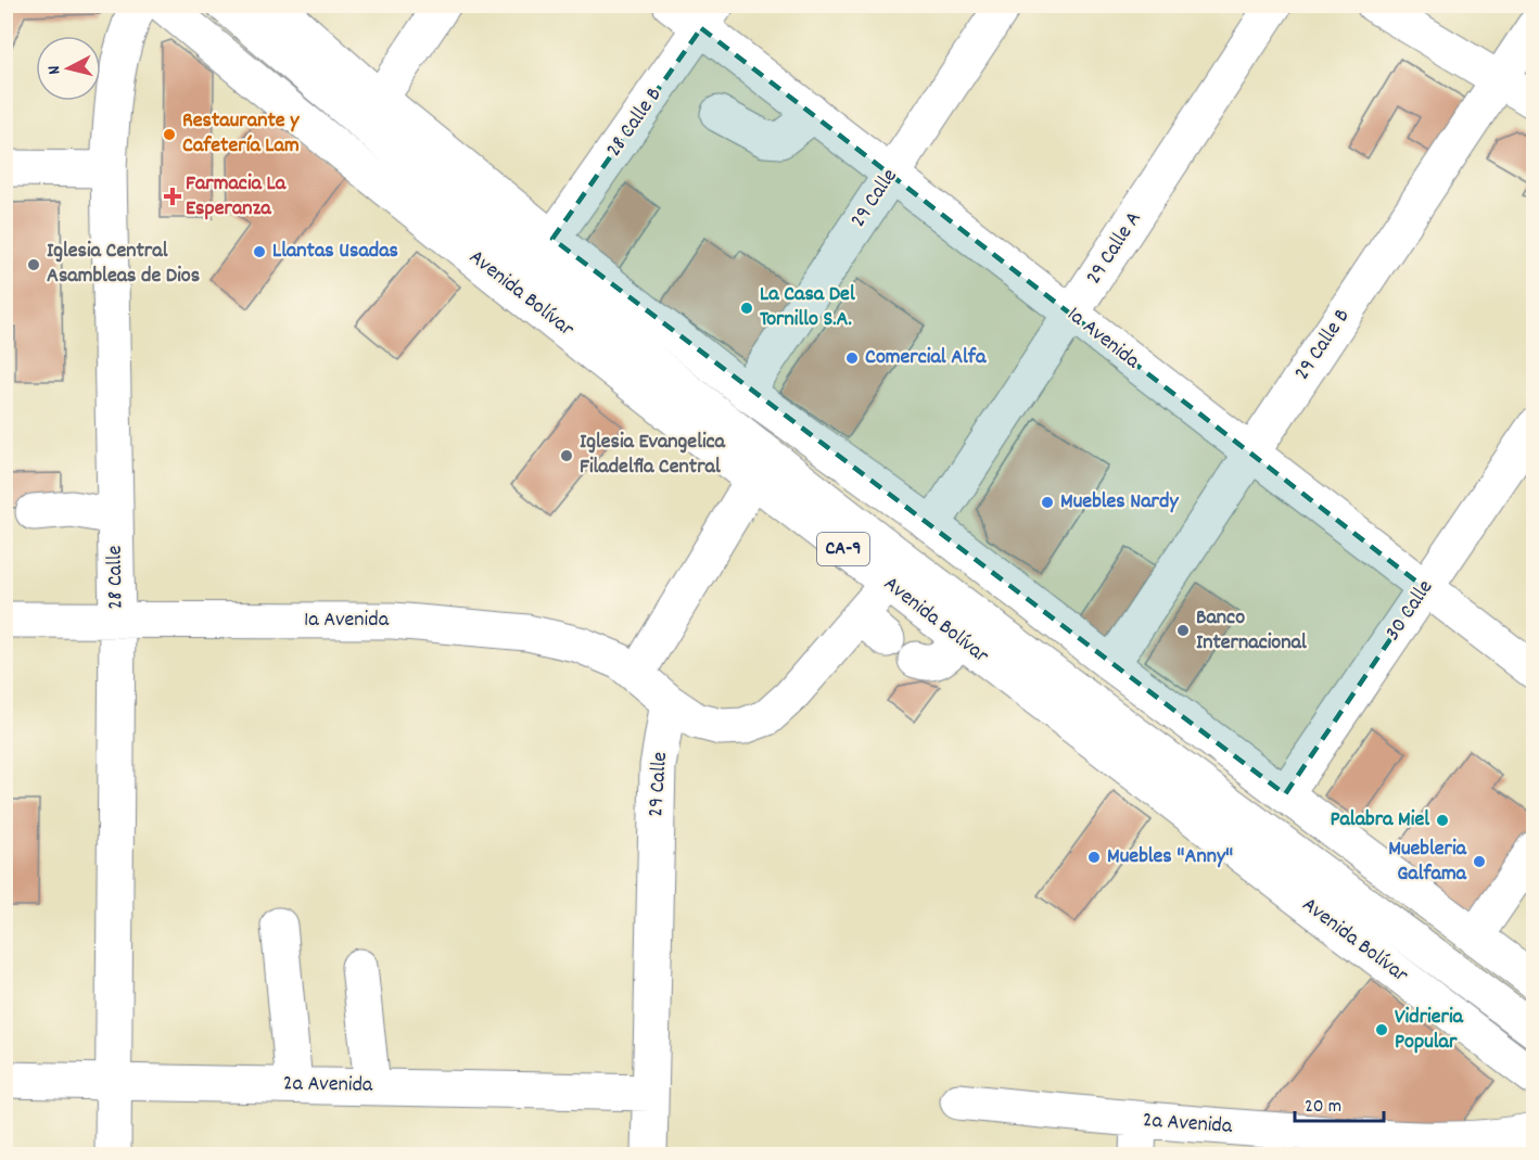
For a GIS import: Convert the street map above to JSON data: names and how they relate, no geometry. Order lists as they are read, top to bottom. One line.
{"streets":{"street":["28 Calle B","29 Calle","29 Calle A","Avenida Bolívar","1a Avenida","29 Calle B","CA-9","28 Calle","30 Calle","2a Avenida"]},"crossings":[["28 Calle B","1a Avenida"],["29 Calle","1a Avenida"],["29 Calle","2a Avenida"],["29 Calle A","1a Avenida"],["1a Avenida","29 Calle B"],["1a Avenida","28 Calle"],["1a Avenida","30 Calle"],["28 Calle","2a Avenida"]],"places":{"other":["Restaurante y Cafetería Lam","Llantas Usadas","Iglesia Central Asambleas de Dios","La Casa Del Tornillo S.A.","Comercial Alfa","Iglesia Evangelica Filadelfia Central","Muebles Nardy","Banco Internacional","Palabra Miel","Muebles \"Anny\"","Muebleria Galfama","Vidrieria Popular"],"health":["Farmacia La Esperanza"]},"scale_bar":"20 m","north":"left"}
